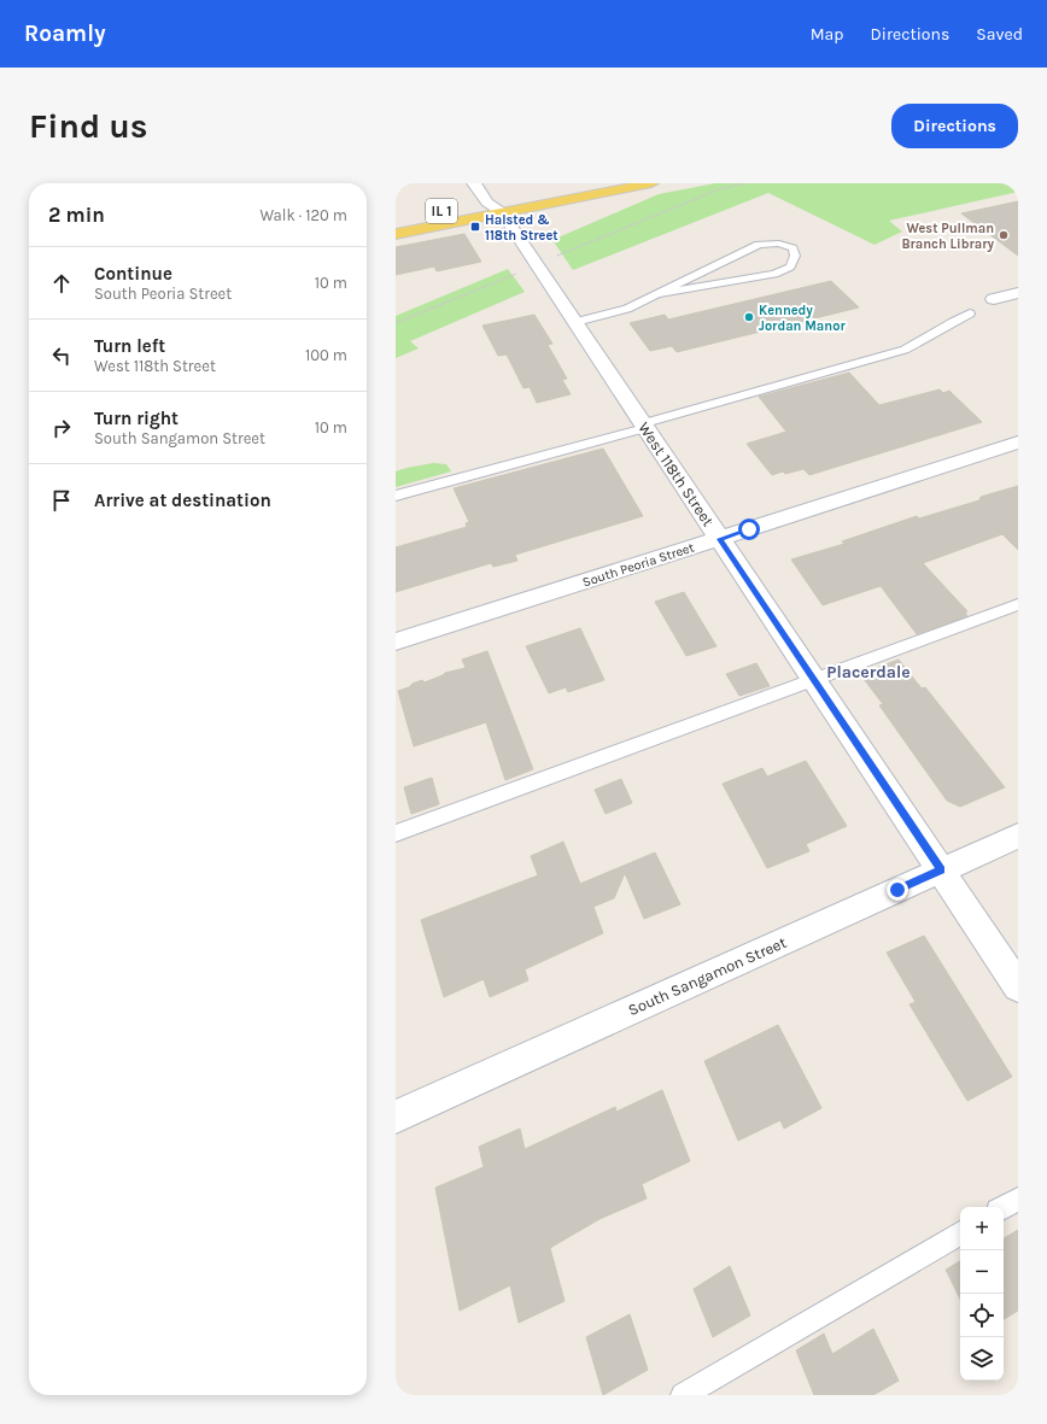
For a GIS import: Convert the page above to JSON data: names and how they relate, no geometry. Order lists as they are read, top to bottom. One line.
{"streets":{"main road":["IL 1"],"street":["West 118th Street","South Peoria Street","South Sangamon Street"]},"crossings":[["IL 1","West 118th Street"],["West 118th Street","South Peoria Street"],["West 118th Street","South Sangamon Street"]],"districts":["Placerdale"],"places":{"transit":["Halsted & 118th Street"],"other":["West Pullman Branch Library","Kennedy Jordan Manor"]},"page":{"header":"Roamly","nav":["Map","Directions","Saved"],"buttons":"Directions","title":"Find us","heading":["2 min","Walk · 120 m"],"list":[["Continue","South Peoria Street","10 m"],["Turn left","West 118th Street","100 m"],["Turn right","South Sangamon Street","10 m"],"Arrive at destination"],"map_buttons":["+","−"]}}
